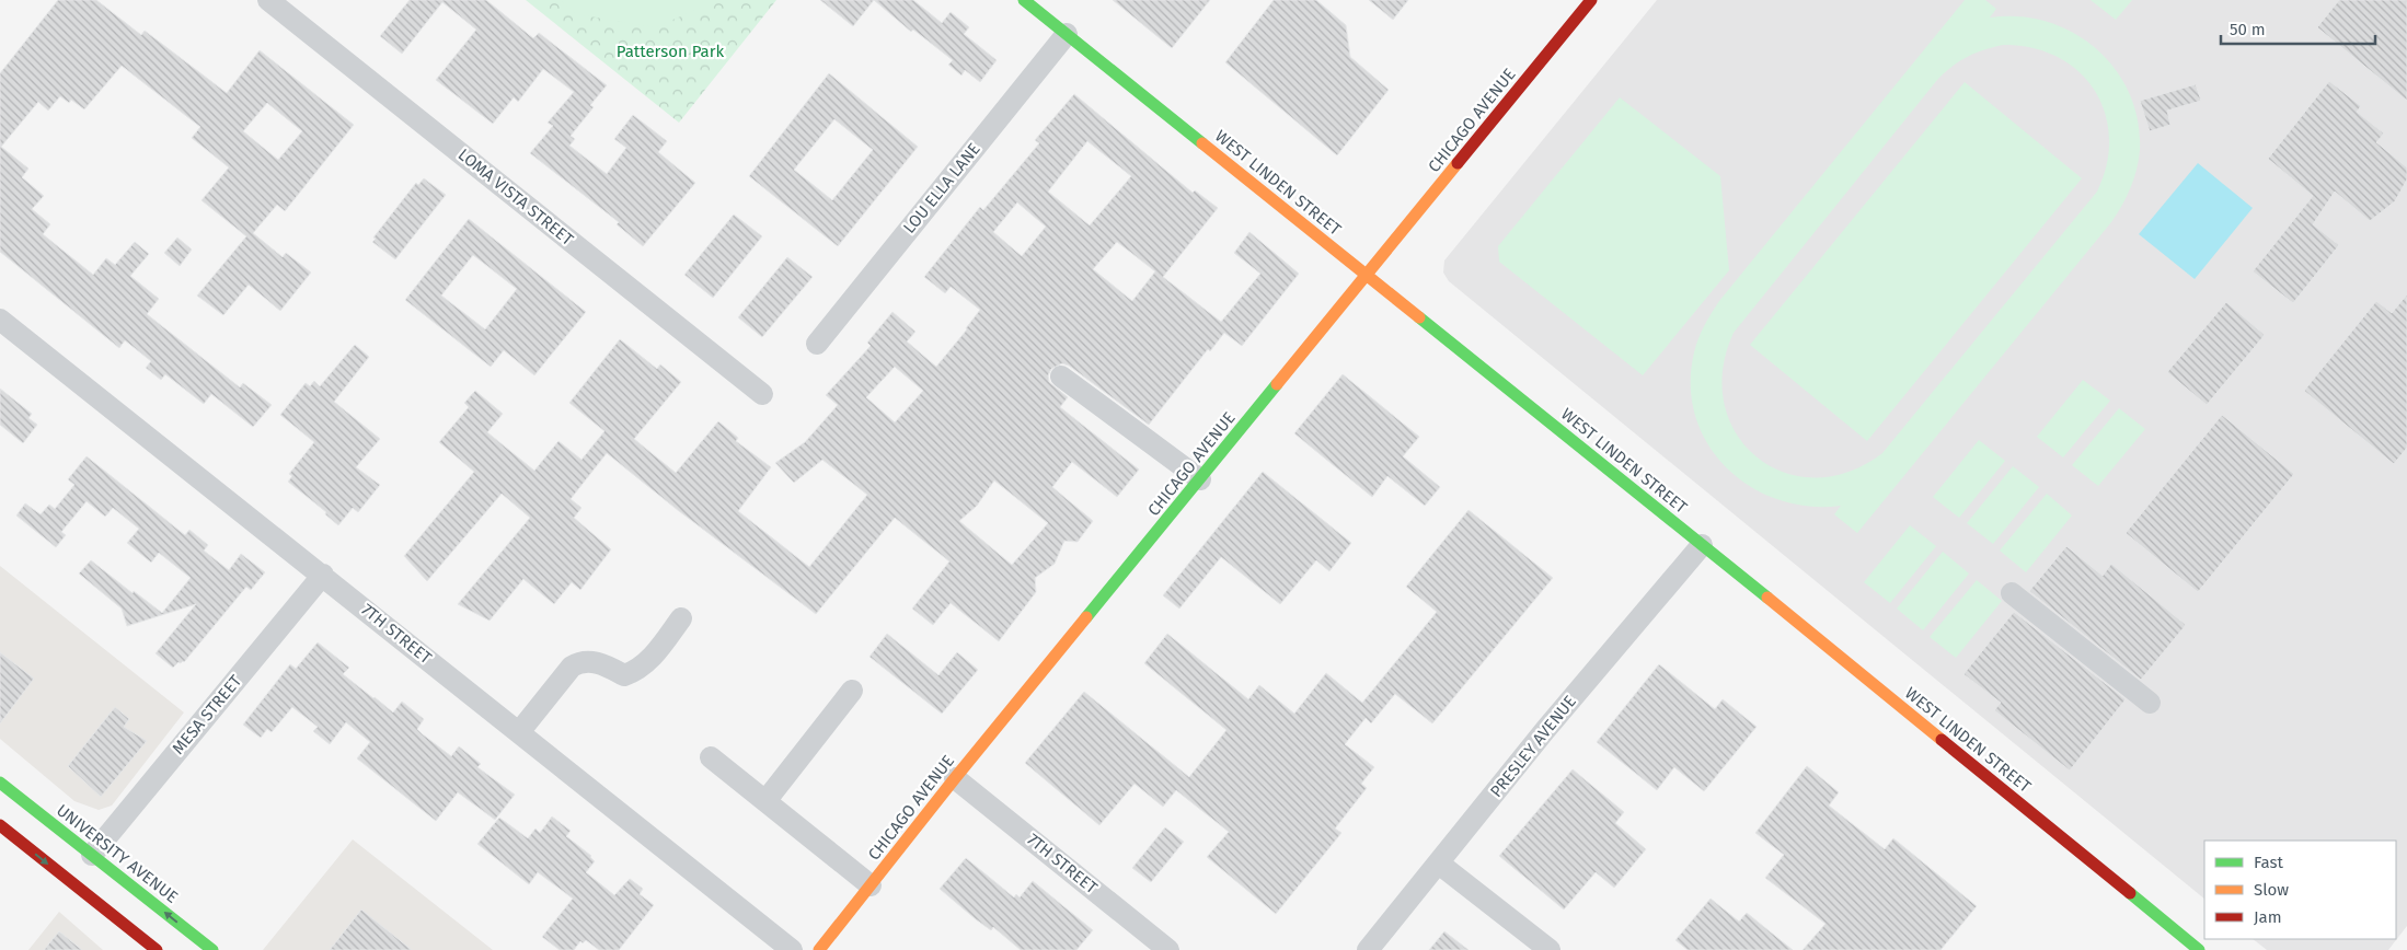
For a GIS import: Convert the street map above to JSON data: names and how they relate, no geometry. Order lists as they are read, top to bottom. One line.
{"streets":{"main road":["CHICAGO AVENUE","WEST LINDEN STREET","UNIVERSITY AVENUE"],"street":["LOU ELLA LANE","LOMA VISTA STREET","7TH STREET","MESA STREET","PRESLEY AVENUE"]},"crossings":[["CHICAGO AVENUE","WEST LINDEN STREET"],["CHICAGO AVENUE","7TH STREET"],["WEST LINDEN STREET","LOU ELLA LANE"],["WEST LINDEN STREET","PRESLEY AVENUE"],["7TH STREET","MESA STREET"],["MESA STREET","UNIVERSITY AVENUE"]],"parks":["Patterson Park"],"legend":["Fast","Slow","Jam"],"scale_bar":"50 m"}
